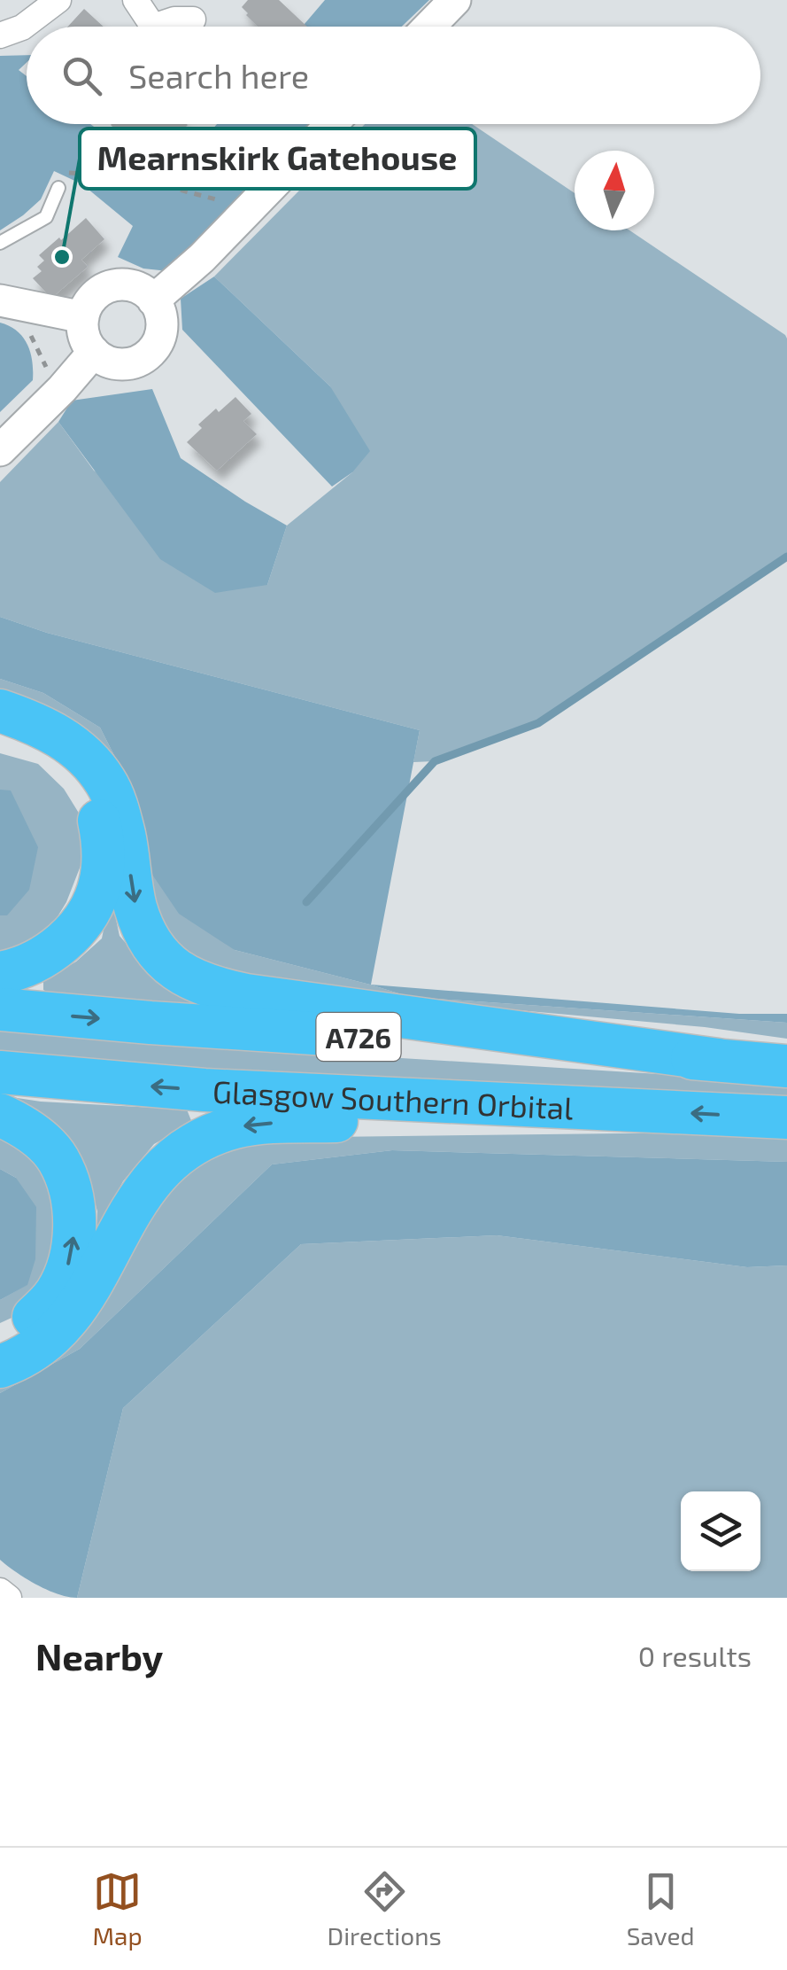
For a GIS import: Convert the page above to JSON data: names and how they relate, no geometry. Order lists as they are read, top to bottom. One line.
{"streets":{"highway":["A726","Glasgow Southern Orbital"]},"places":["Mearnskirk Gatehouse"],"north":"top","page":{"search":"Search here","heading":["Nearby","0 results"],"nav":["Map","Directions","Saved"]}}
